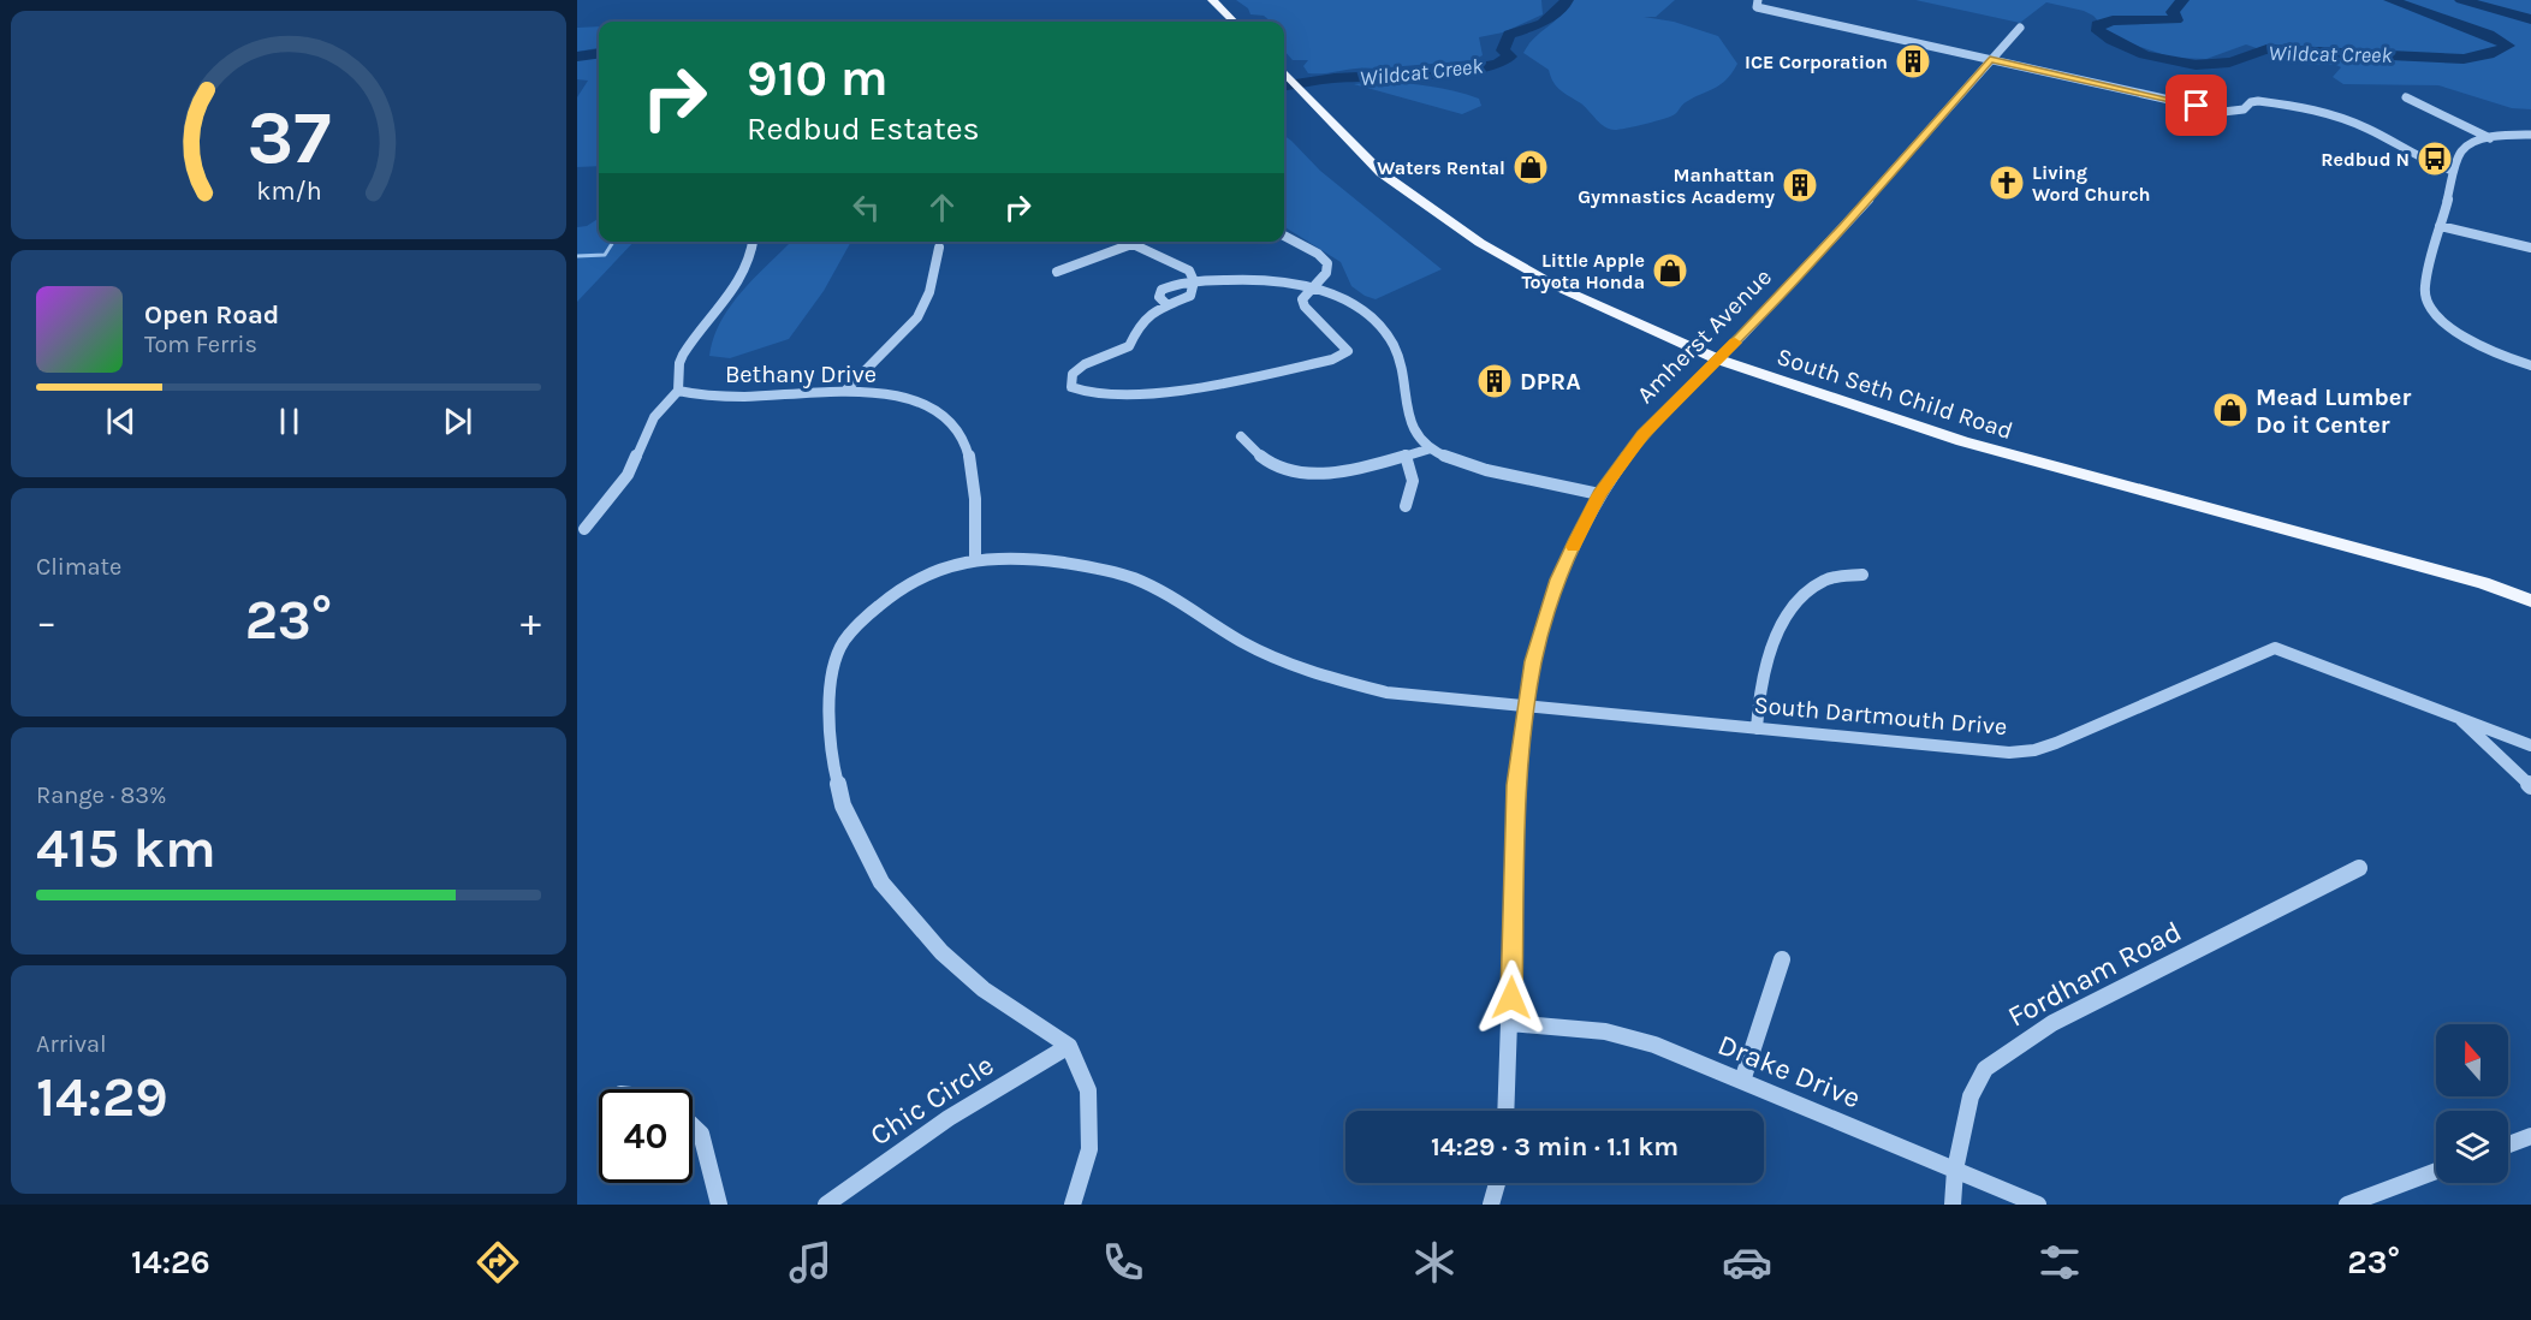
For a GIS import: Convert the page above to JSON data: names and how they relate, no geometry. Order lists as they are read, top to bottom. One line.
{"streets":{"main road":["South Seth Child Road"],"street":["Amherst Avenue","Bethany Drive","South Dartmouth Drive","Fordham Road","Drake Drive","Chic Circle"]},"crossings":[["Amherst Avenue","South Seth Child Road"],["Amherst Avenue","South Dartmouth Drive"],["Amherst Avenue","Drake Drive"],["Bethany Drive","South Dartmouth Drive"],["South Dartmouth Drive","Chic Circle"],["Fordham Road","Drake Drive"]],"water":["Wildcat Creek"],"places":{"building":["ICE Corporation","Manhattan Gymnastics Academy","DPRA"],"bus stop":["Redbud N"],"shop":["Waters Rental","Little Apple Toyota Honda","Mead Lumber Do it Center"],"church":["Living Word Church"]},"north":"top","page":{"turn":["910 m","Redbud Estates"],"song":["Open Road","Tom Ferris"],"tile":["Climate",["Range · 83%","415 km"],["Arrival","14:29"]],"heat":["−","23°","+"],"limit":"40","trip":"14:29 · 3 min · 1.1 km","tabs":["14:26","23°"],"gauge":["37","km/h"]}}
